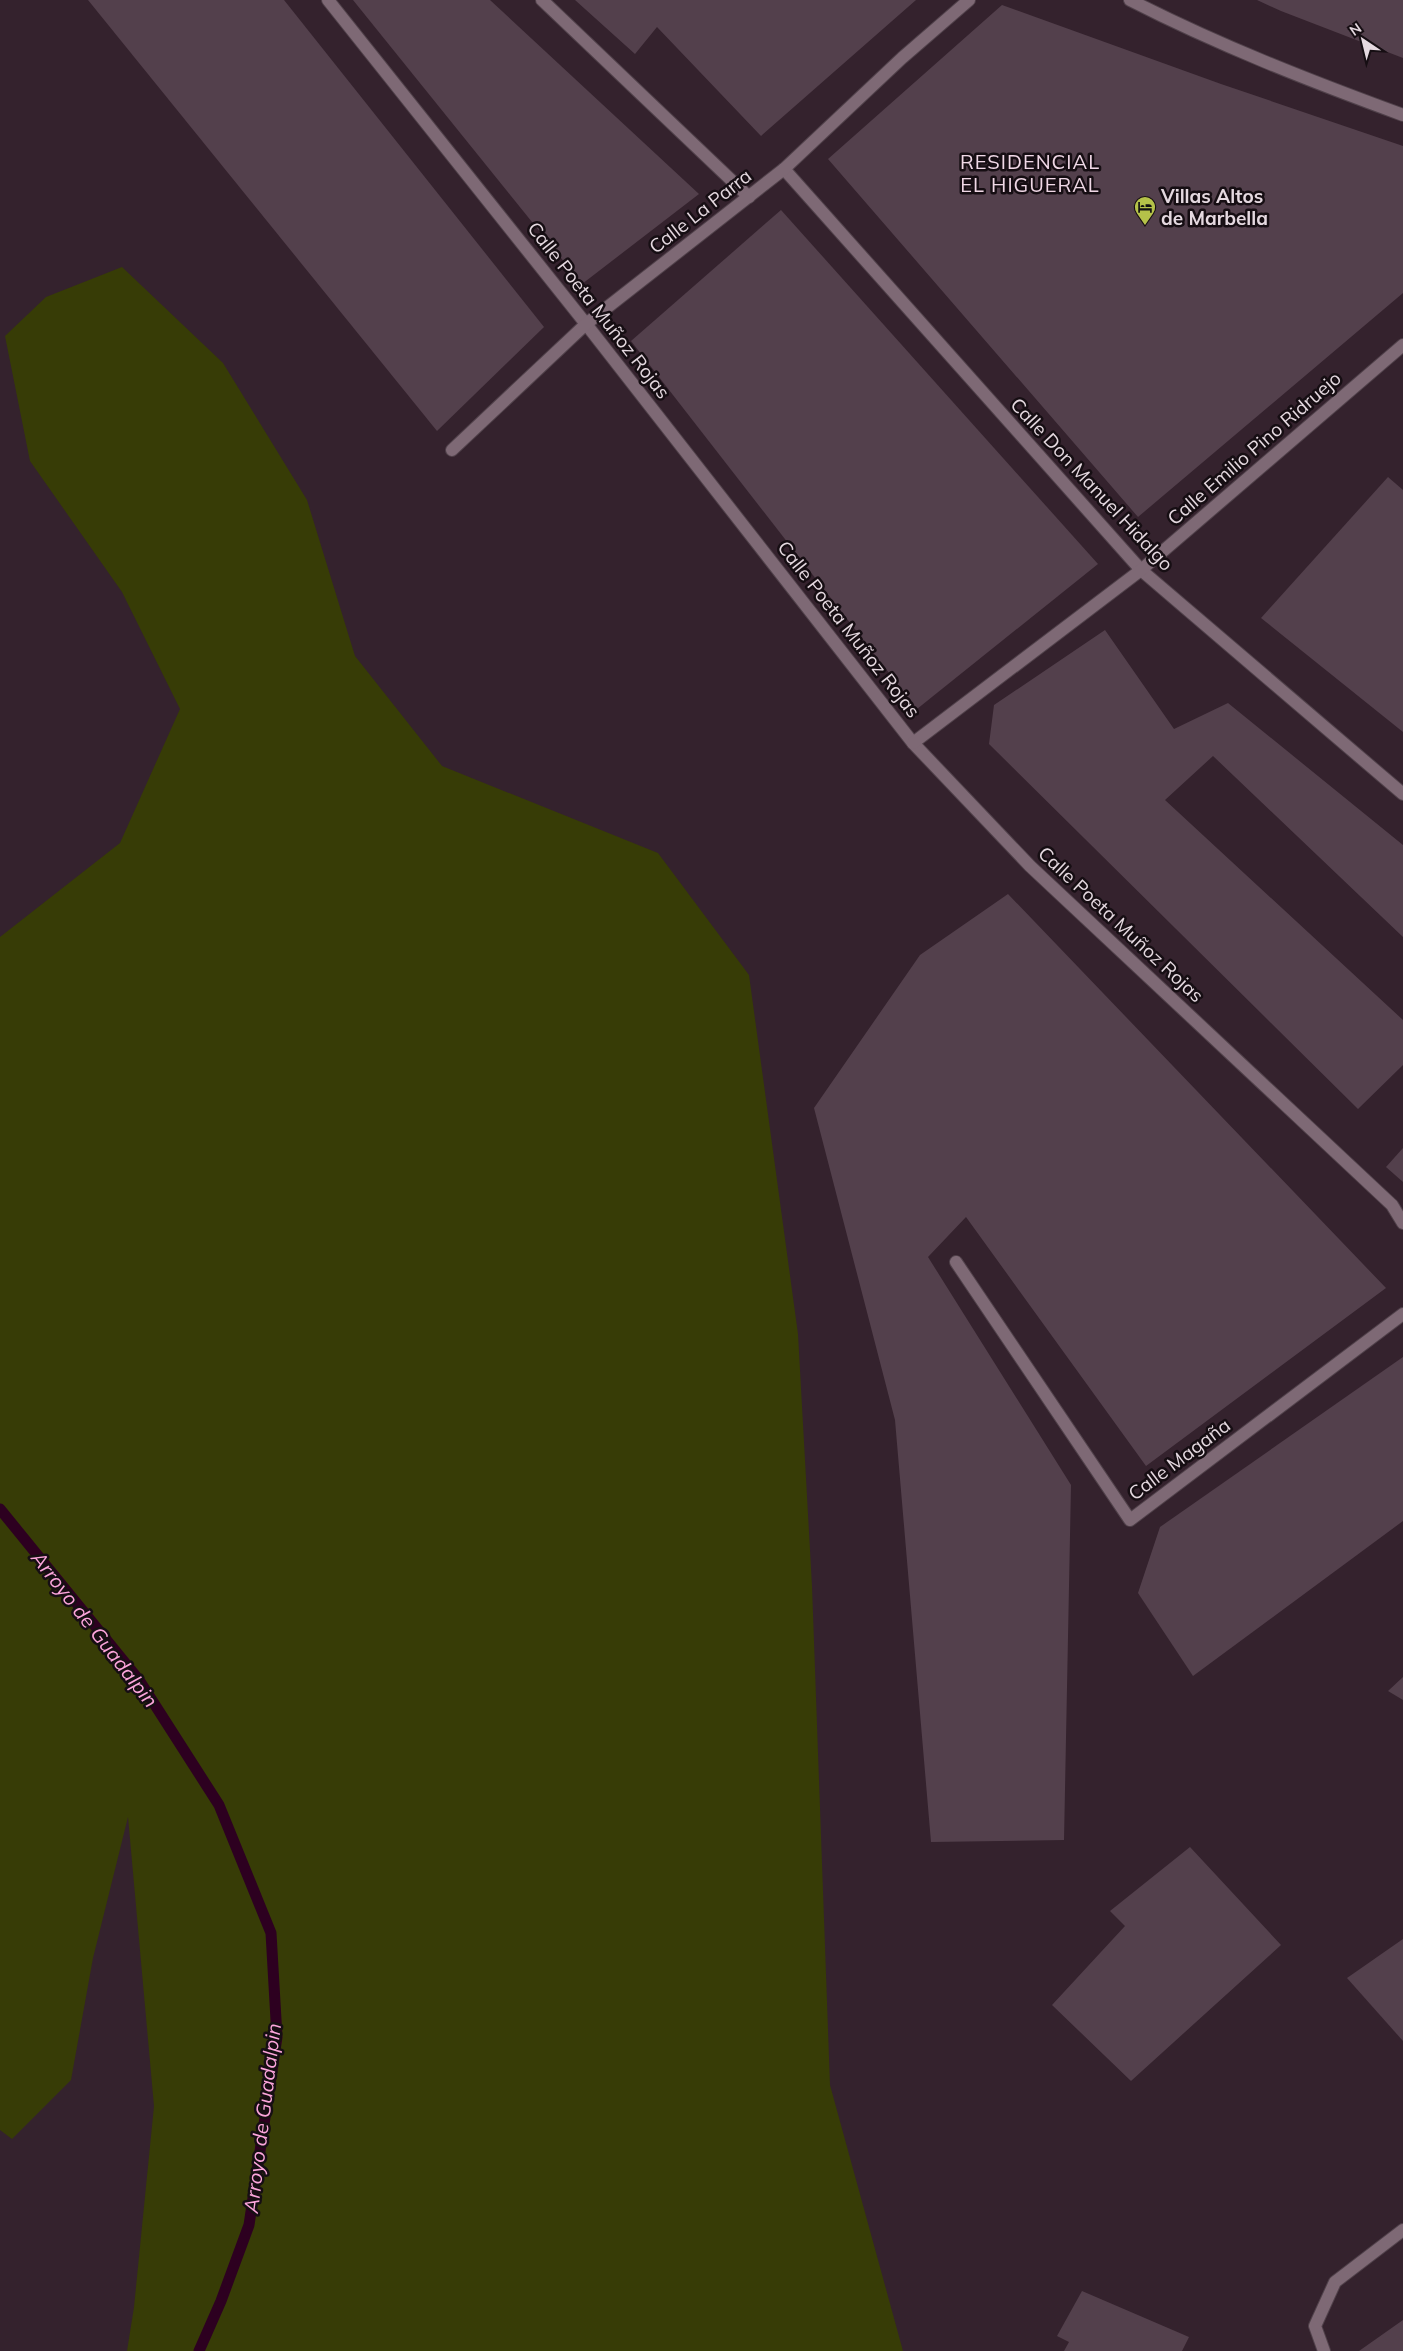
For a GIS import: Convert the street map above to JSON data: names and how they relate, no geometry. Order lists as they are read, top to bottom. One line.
{"streets":{"street":["Calle La Parra","Calle Poeta Muñoz Rojas","Calle Emilio Pino Ridruejo","Calle Don Manuel Hidalgo","Calle Magaña"]},"crossings":[["Calle La Parra","Calle Poeta Muñoz Rojas"],["Calle La Parra","Calle Don Manuel Hidalgo"],["Calle Poeta Muñoz Rojas","Calle Emilio Pino Ridruejo"],["Calle Emilio Pino Ridruejo","Calle Don Manuel Hidalgo"]],"districts":["RESIDENCIAL EL HIGUERAL"],"water":["Arroyo de Guadalpin"],"places":{"hotel":["Villas Altos de Marbella"]},"north":"top left"}
